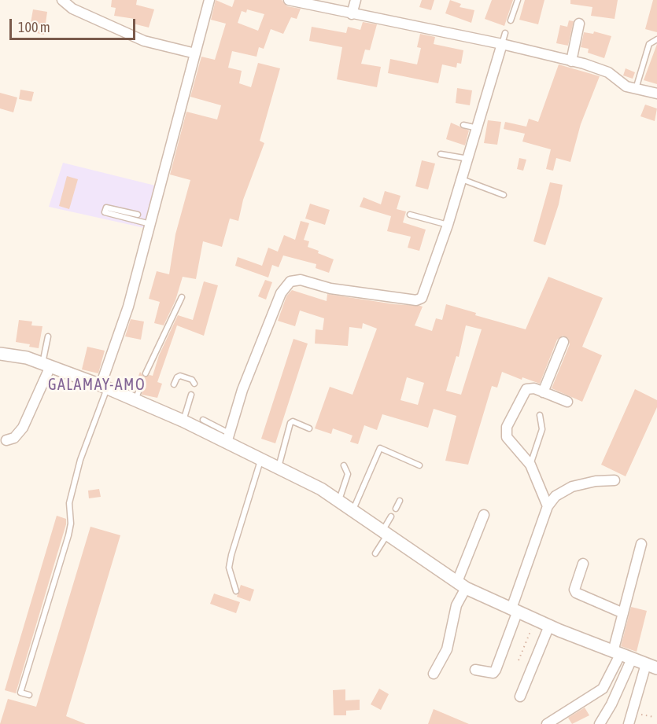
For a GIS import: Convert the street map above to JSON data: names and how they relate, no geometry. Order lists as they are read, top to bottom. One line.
{"districts":["GALAMAY-AMO"],"scale_bar":"100 m"}
